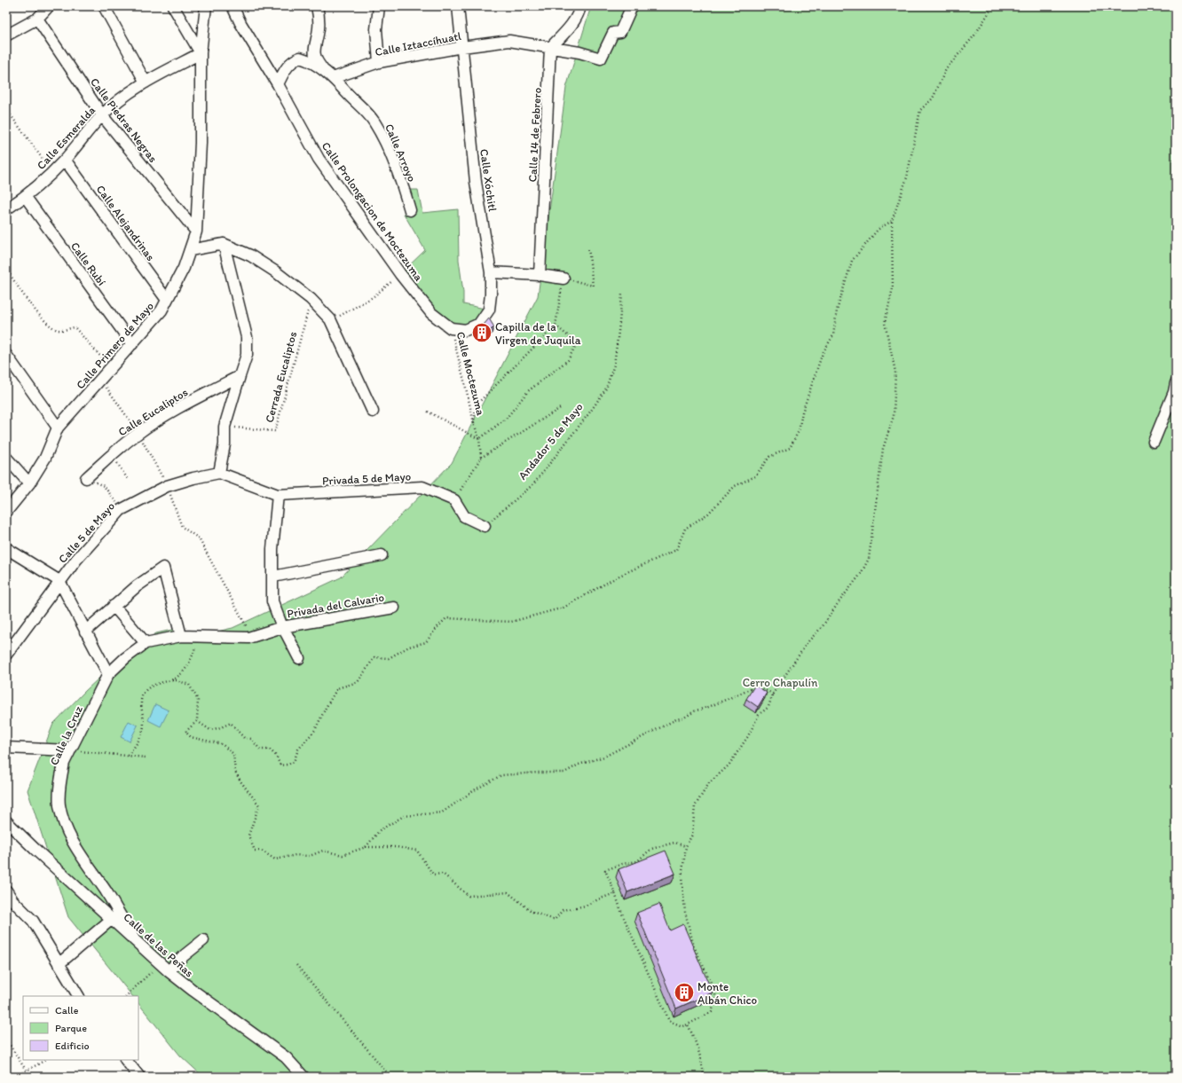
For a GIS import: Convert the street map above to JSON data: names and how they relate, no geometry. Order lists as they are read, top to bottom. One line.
{"streets":{"street":["Calle Iztaccíhuatl","Calle Piedras Negras","Calle 14 de Febrero","Calle Esmeralda","Calle Arroyo","Calle Xóchitl","Calle Prolongacion de Moctezuma","Calle Alejandrinas","Calle Rubí","Calle Primero de Mayo","Calle Eucaliptos","Privada 5 de Mayo","Calle 5 de Mayo","Privada del Calvario","Calle la Cruz","Calle de las Peñas"],"path":["Calle Moctezuma","Cerrada Eucaliptos","Andador 5 de Mayo"]},"crossings":[["Calle Iztaccíhuatl","Calle 14 de Febrero"],["Calle Iztaccíhuatl","Calle Arroyo"],["Calle Iztaccíhuatl","Calle Xóchitl"],["Calle Piedras Negras","Calle Esmeralda"],["Calle Piedras Negras","Calle Primero de Mayo"],["Calle Esmeralda","Calle Alejandrinas"],["Calle Esmeralda","Calle Rubí"],["Calle Esmeralda","Calle Primero de Mayo"],["Calle Xóchitl","Calle Prolongacion de Moctezuma"],["Calle Xóchitl","Calle Moctezuma"],["Calle Prolongacion de Moctezuma","Calle Moctezuma"],["Calle Alejandrinas","Calle Primero de Mayo"],["Calle Rubí","Calle Primero de Mayo"],["Calle la Cruz","Calle de las Peñas"]],"parks":["Cerro Chapulín"],"places":{"building":["Capilla de la Virgen de Juquila","Monte Albán Chico"]},"legend":["Calle","Parque","Edificio"]}
